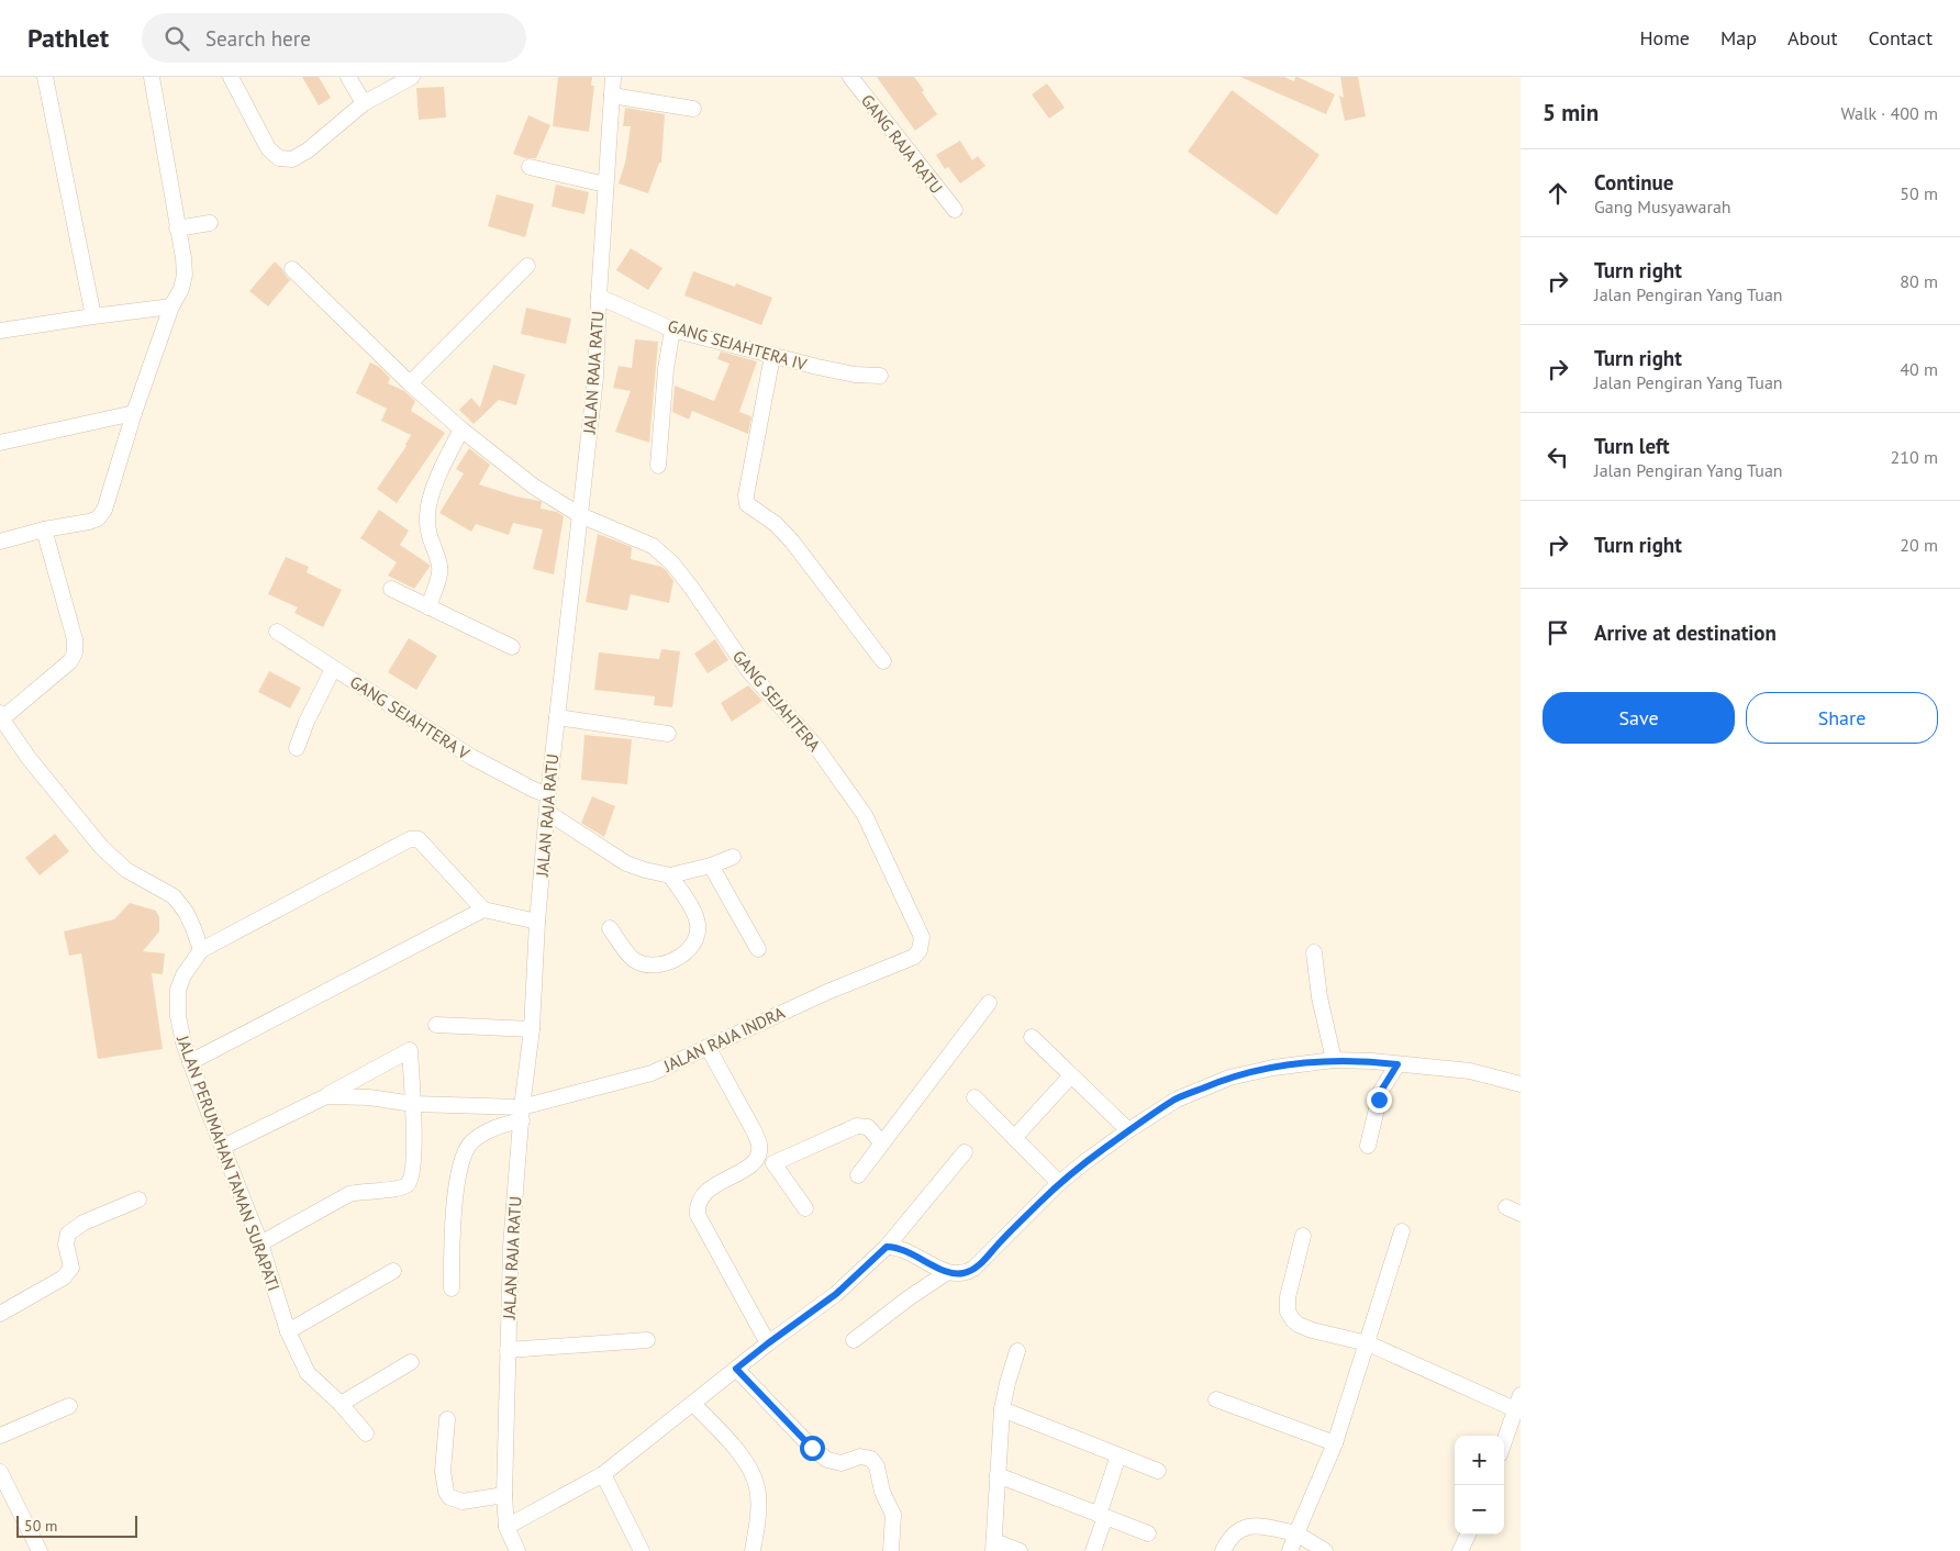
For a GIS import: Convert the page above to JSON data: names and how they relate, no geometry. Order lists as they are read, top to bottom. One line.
{"streets":{"street":["GANG RAJA RATU","GANG SEJAHTERA IV","JALAN RAJA RATU","GANG SEJAHTERA","GANG SEJAHTERA V","JALAN RAJA INDRA","JALAN PERUMAHAN TAMAN SURAPATI"]},"crossings":[["GANG SEJAHTERA IV","JALAN RAJA RATU"],["JALAN RAJA RATU","GANG SEJAHTERA"],["JALAN RAJA RATU","GANG SEJAHTERA V"],["JALAN RAJA RATU","JALAN RAJA INDRA"],["GANG SEJAHTERA","JALAN RAJA INDRA"]],"scale_bar":"50 m","page":{"header":"Pathlet","search":"Search here","nav":["Home","Map","About","Contact"],"heading":["5 min","Walk · 400 m"],"list":[["Continue","Gang Musyawarah","50 m"],["Turn right","Jalan Pengiran Yang Tuan","80 m"],["Turn right","Jalan Pengiran Yang Tuan","40 m"],["Turn left","Jalan Pengiran Yang Tuan","210 m"],["Turn right","20 m"],"Arrive at destination"],"buttons":["Save","Share"],"map_buttons":["+","−"],"scale":"50 m"}}
